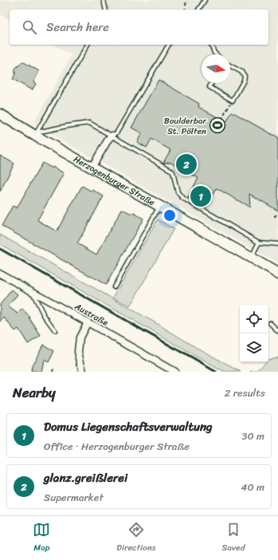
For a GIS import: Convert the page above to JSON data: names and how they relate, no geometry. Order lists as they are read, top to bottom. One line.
{"streets":{"street":["Herzogenburger Straße","Austraße"]},"places":{"sports":["Boulderbar St. Pölten"]},"north":"right","page":{"search":"Search here","pins":["2","1"],"heading":["Nearby","2 results"],"list":[{"mark":"1","name":"Domus Liegenschaftsverwaltung","note":"Office · Herzogenburger Straße","value":"30 m"},{"mark":"2","name":"glanz.greißlerei","note":"Supermarket","value":"40 m"}],"nav":["Map","Directions","Saved"]}}
